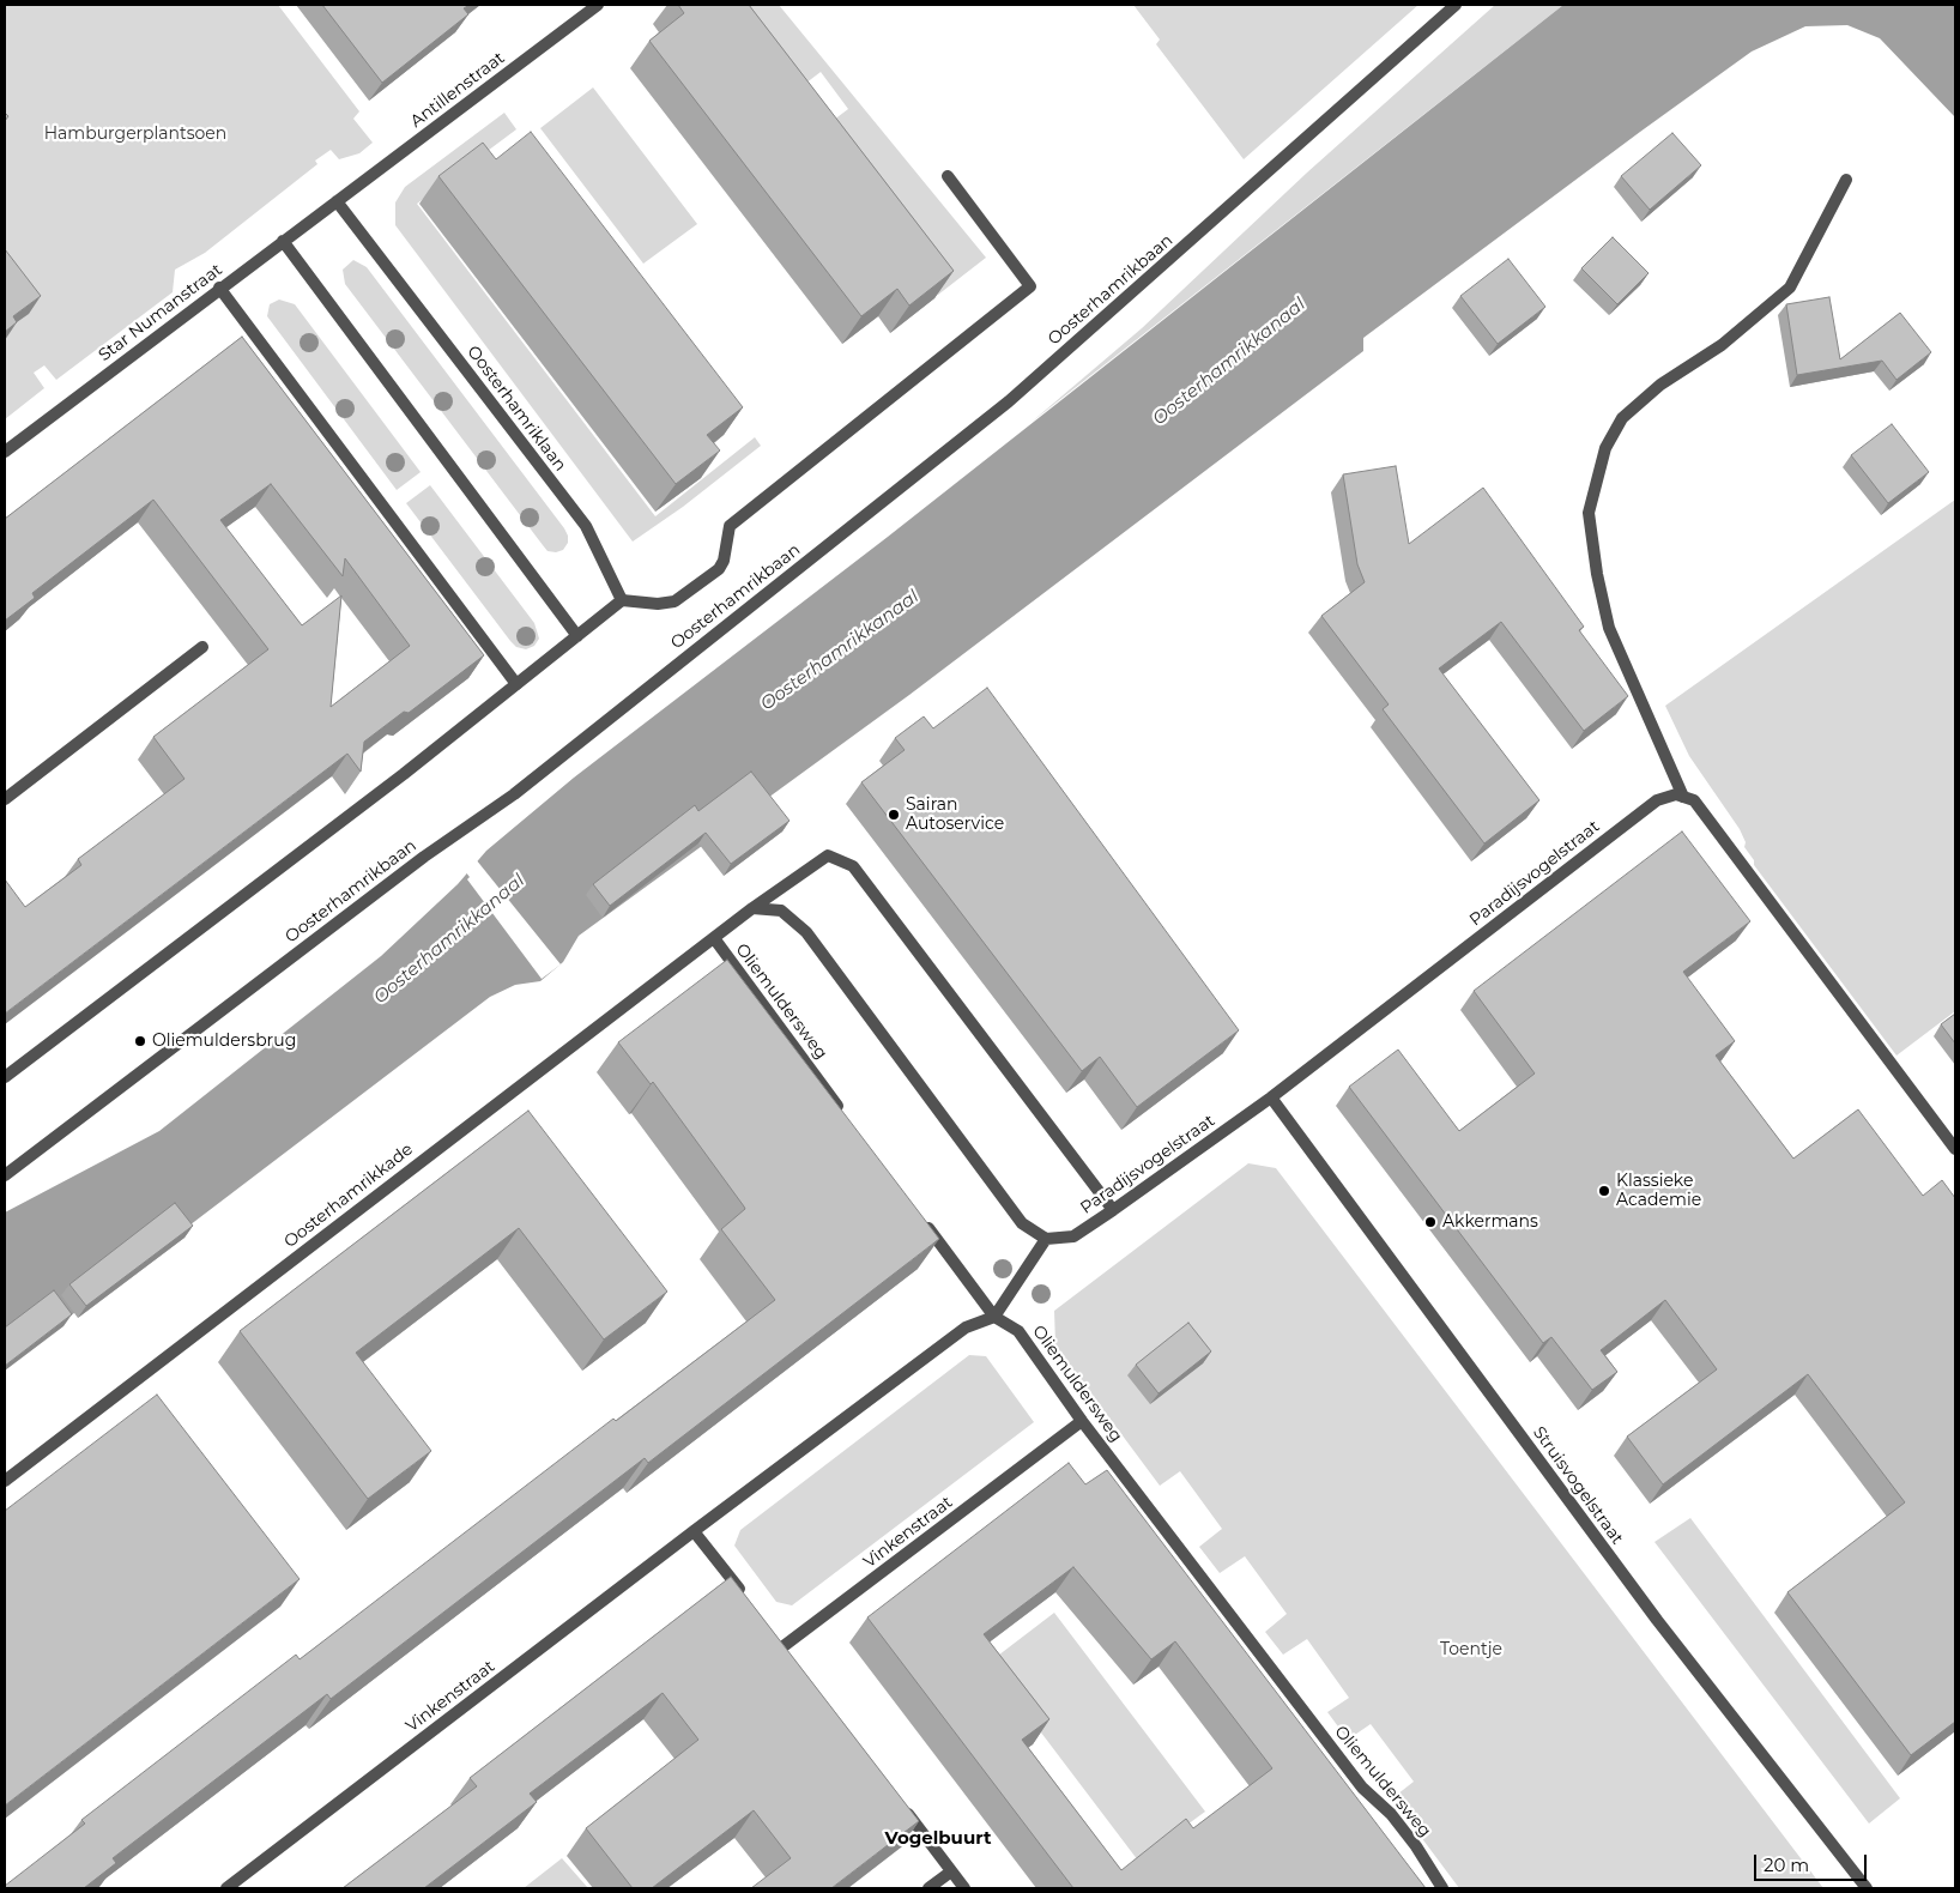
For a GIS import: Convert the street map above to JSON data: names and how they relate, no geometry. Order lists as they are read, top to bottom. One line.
{"streets":{"street":["Antillenstraat","Oosterhamrikbaan","Star Numanstraat","Oosterhamriklaan","Paradijsvogelstraat","Oliemuldersweg","Oosterhamrikkade","Struisvogelstraat","Vinkenstraat"]},"crossings":[["Antillenstraat","Star Numanstraat"],["Antillenstraat","Oosterhamriklaan"],["Star Numanstraat","Oosterhamriklaan"],["Paradijsvogelstraat","Oliemuldersweg"],["Paradijsvogelstraat","Struisvogelstraat"],["Oliemuldersweg","Oosterhamrikkade"],["Oliemuldersweg","Vinkenstraat"]],"districts":["Vogelbuurt"],"water":["Oosterhamrikkanaal"],"parks":["Hamburgerplantsoen","Toentje"],"places":["Sairan Autoservice","Oliemuldersbrug","Klassieke Academie","Akkermans"],"scale_bar":"20 m"}
